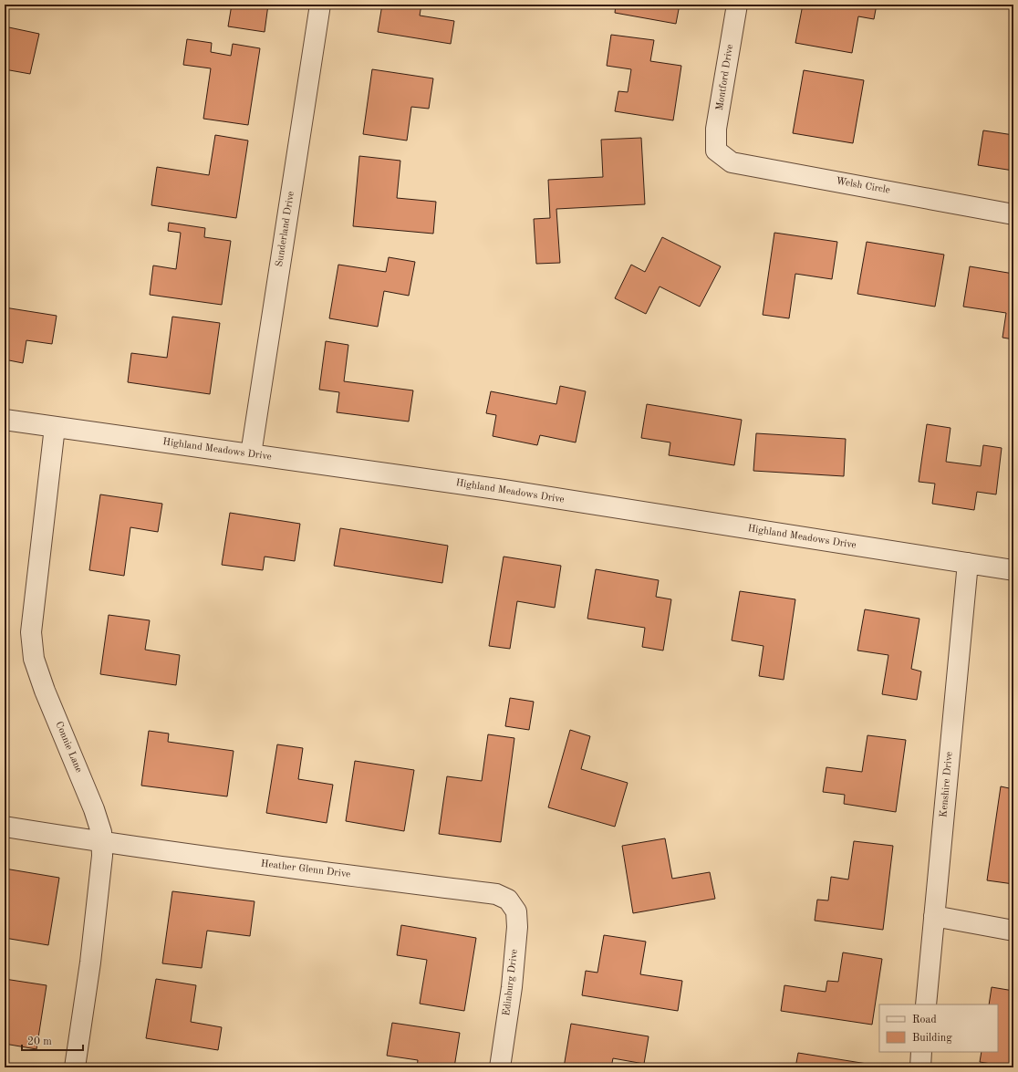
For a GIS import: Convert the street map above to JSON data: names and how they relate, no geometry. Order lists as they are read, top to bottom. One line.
{"streets":{"street":["Montford Drive","Welsh Circle","Sunderland Drive","Highland Meadows Drive","Connie Lane","Kenshire Drive","Heather Glenn Drive","Edinburg Drive"]},"crossings":[["Montford Drive","Welsh Circle"],["Sunderland Drive","Highland Meadows Drive"],["Highland Meadows Drive","Connie Lane"],["Highland Meadows Drive","Kenshire Drive"],["Connie Lane","Heather Glenn Drive"],["Heather Glenn Drive","Edinburg Drive"]],"legend":["Road","Building"],"scale_bar":"20 m"}
